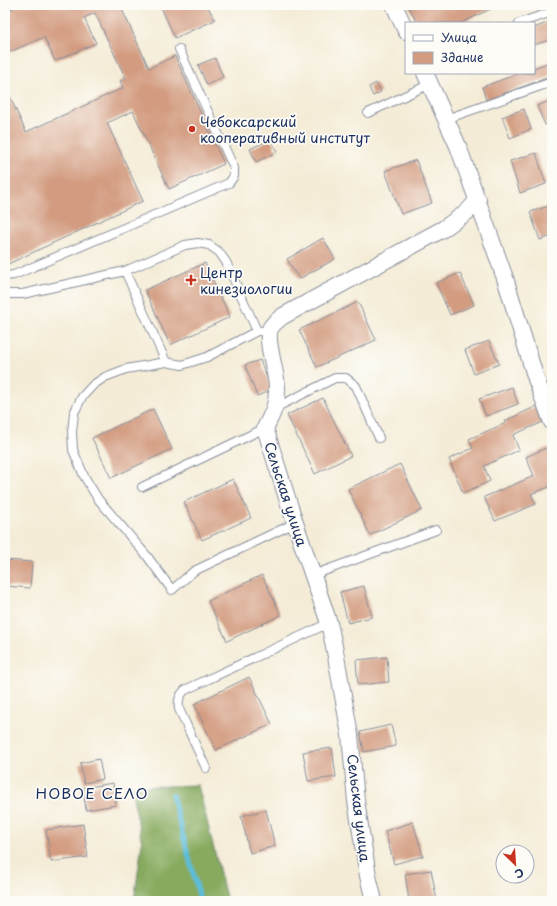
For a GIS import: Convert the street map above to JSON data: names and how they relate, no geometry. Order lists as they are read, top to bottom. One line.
{"streets":{"street":["Сельская улица"]},"districts":["НОВОЕ СЕЛО"],"places":{"other":["Чебоксарский кооперативный институт"],"health":["Центр кинезиологии"]},"legend":["Улица","Здание"],"north":"bottom right"}
